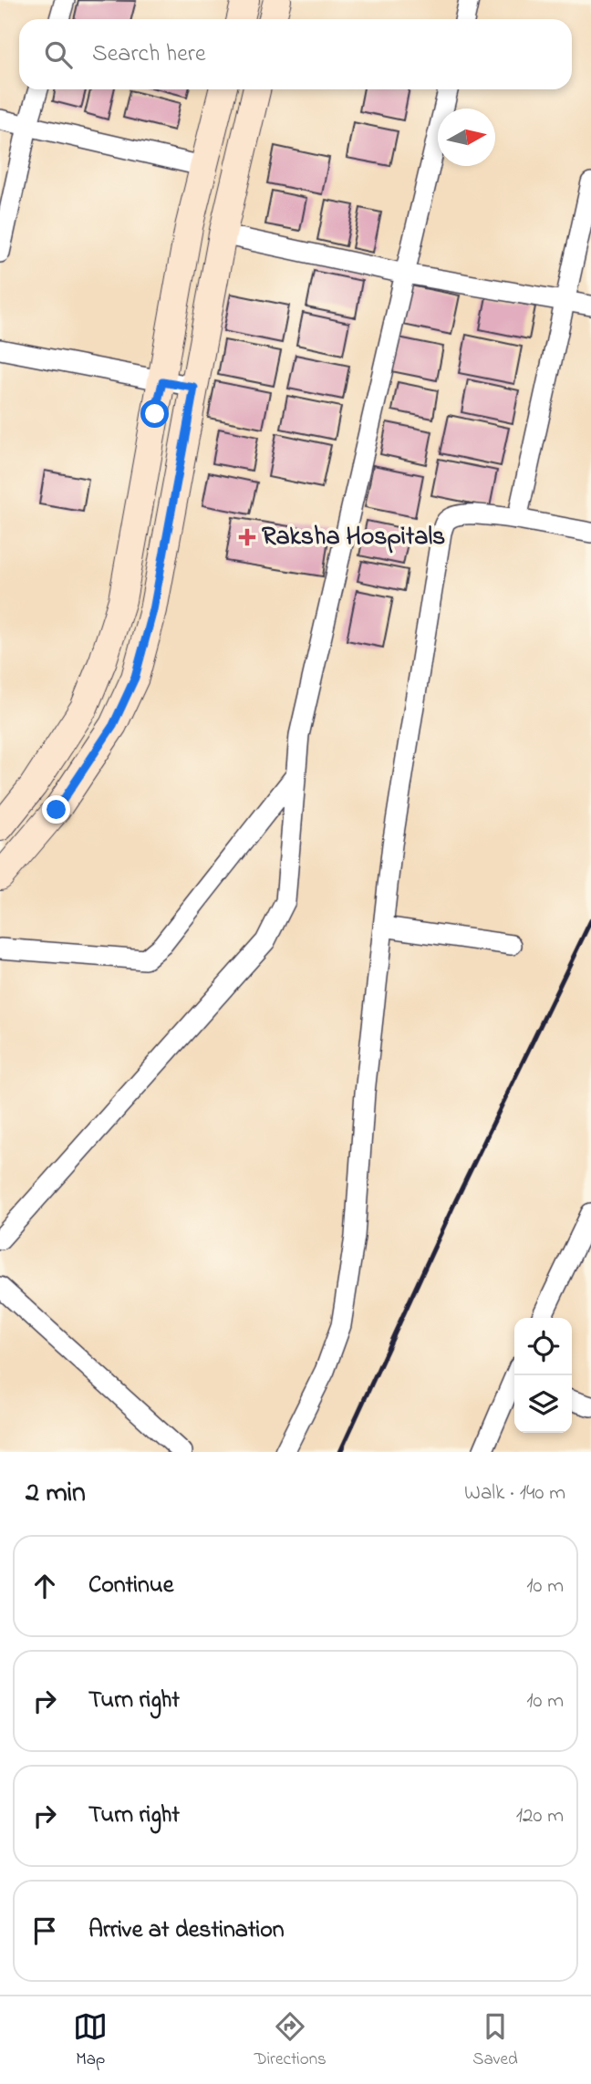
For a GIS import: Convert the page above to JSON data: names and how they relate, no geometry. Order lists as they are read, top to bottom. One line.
{"places":{"health":["Raksha Hospitals"]},"north":"right","page":{"search":"Search here","heading":["2 min","Walk · 140 m"],"list":[["Continue","10 m"],["Turn right","10 m"],["Turn right","120 m"],"Arrive at destination"],"nav":["Map","Directions","Saved"]}}
